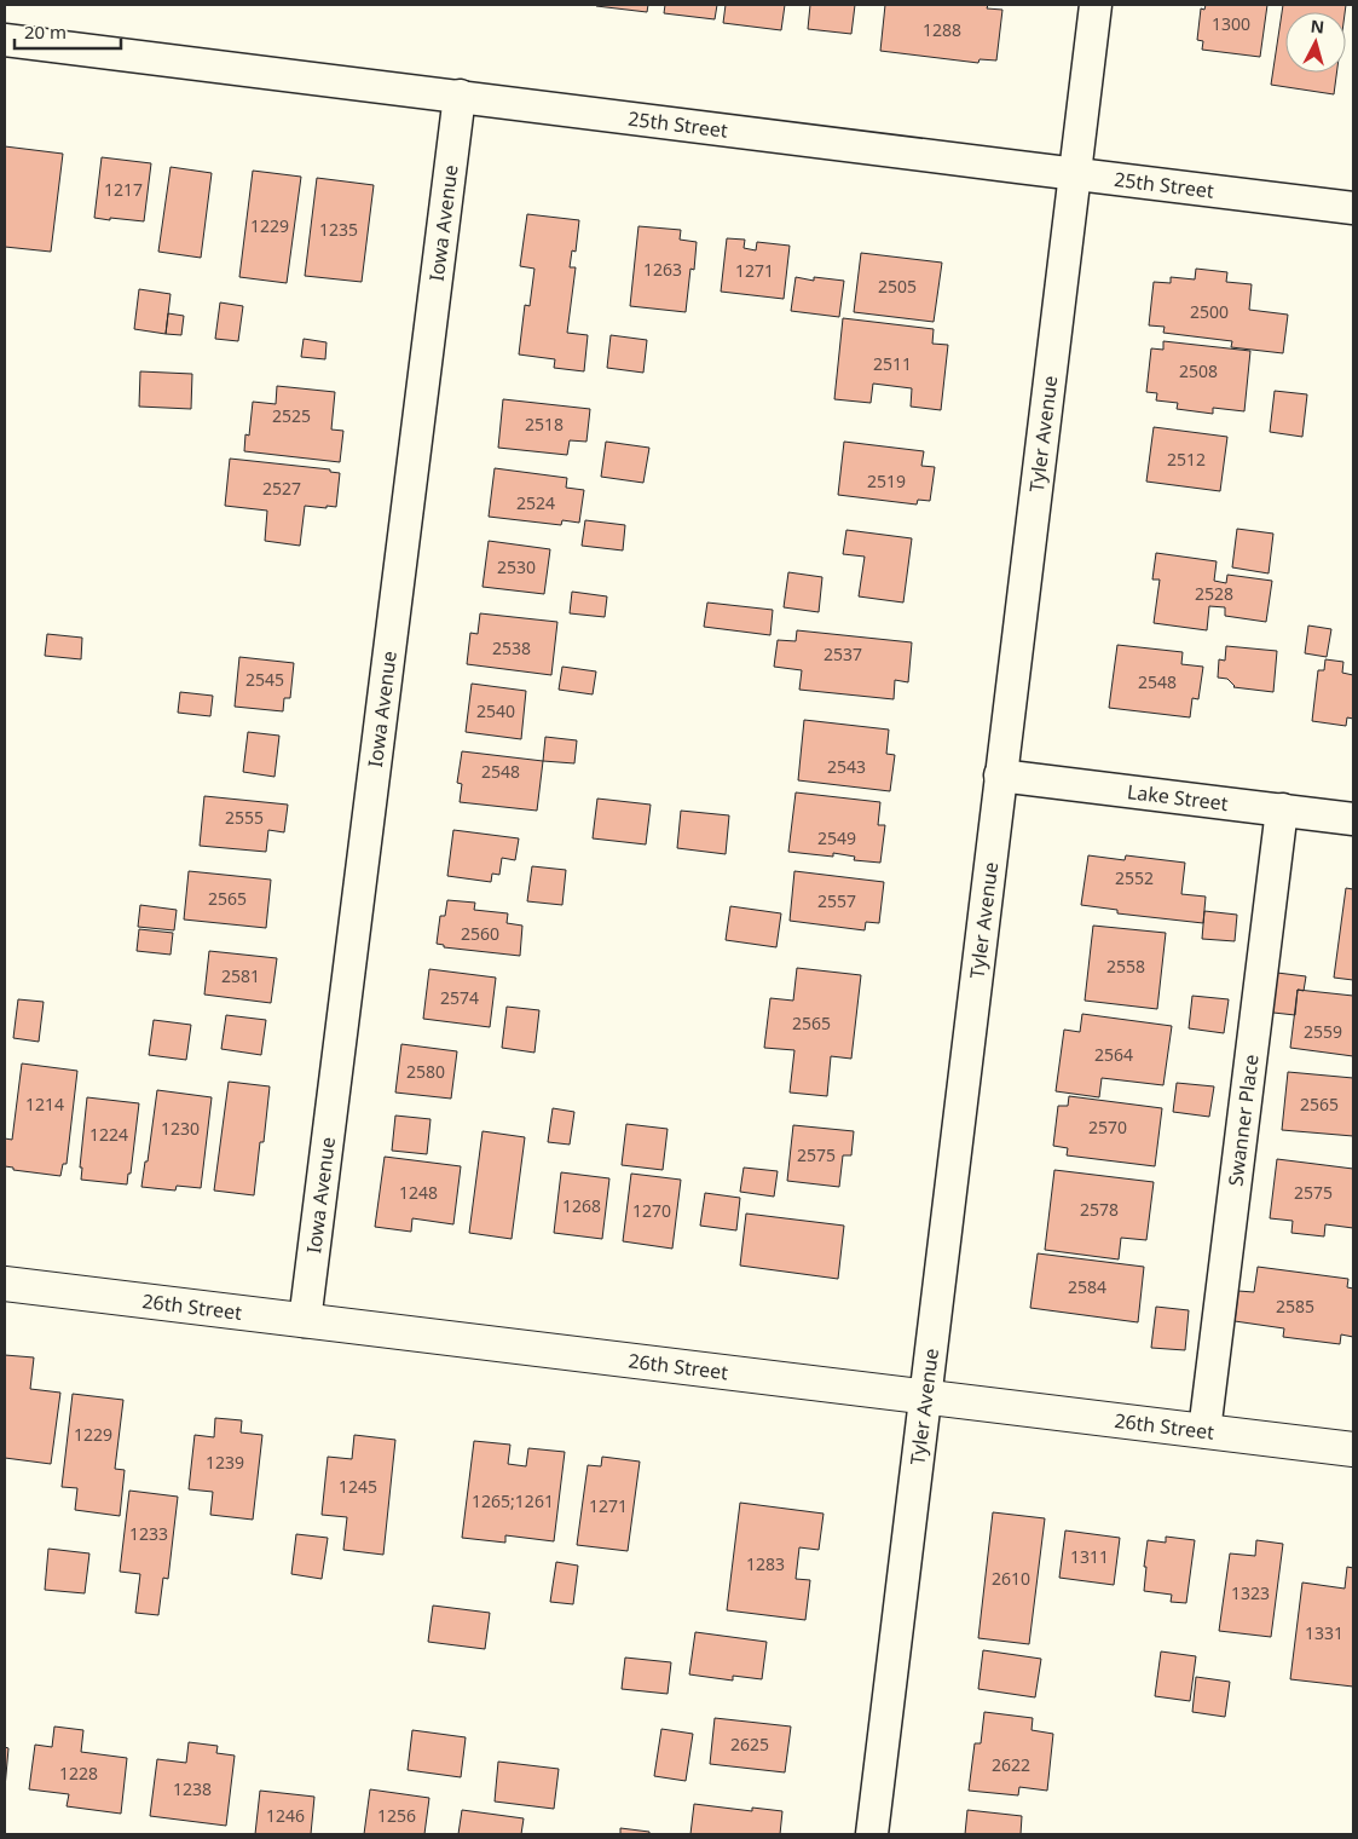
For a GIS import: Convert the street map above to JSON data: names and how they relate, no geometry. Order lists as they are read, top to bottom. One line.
{"streets":{"street":["25th Street","Iowa Avenue","Tyler Avenue","Lake Street","Swanner Place","26th Street"]},"crossings":[["25th Street","Iowa Avenue"],["25th Street","Tyler Avenue"],["Iowa Avenue","26th Street"],["Tyler Avenue","Lake Street"],["Tyler Avenue","26th Street"],["Lake Street","Swanner Place"],["Swanner Place","26th Street"]],"house_numbers":["1300","1288","1217","1229","1235","1263","1271","2505","2500","2511","2508","2525","2518","2512","2519","2527","2524","2530","2528","2538","2537","2545","2548","2540","2543","2548","2555","2549","2552","2565","2557","2560","2558","2581","2574","2565","2559","2564","2580","1214","2565","2570","1230","1224","2575","1248","2575","1268","2578","1270","2584","2585","1229","1239","1245","1265;1261","1271","1233","1311","1283","2610","1323","1331","2625","2622","1228","1238","1246","1256"],"scale_bar":"20 m","north":"top"}
